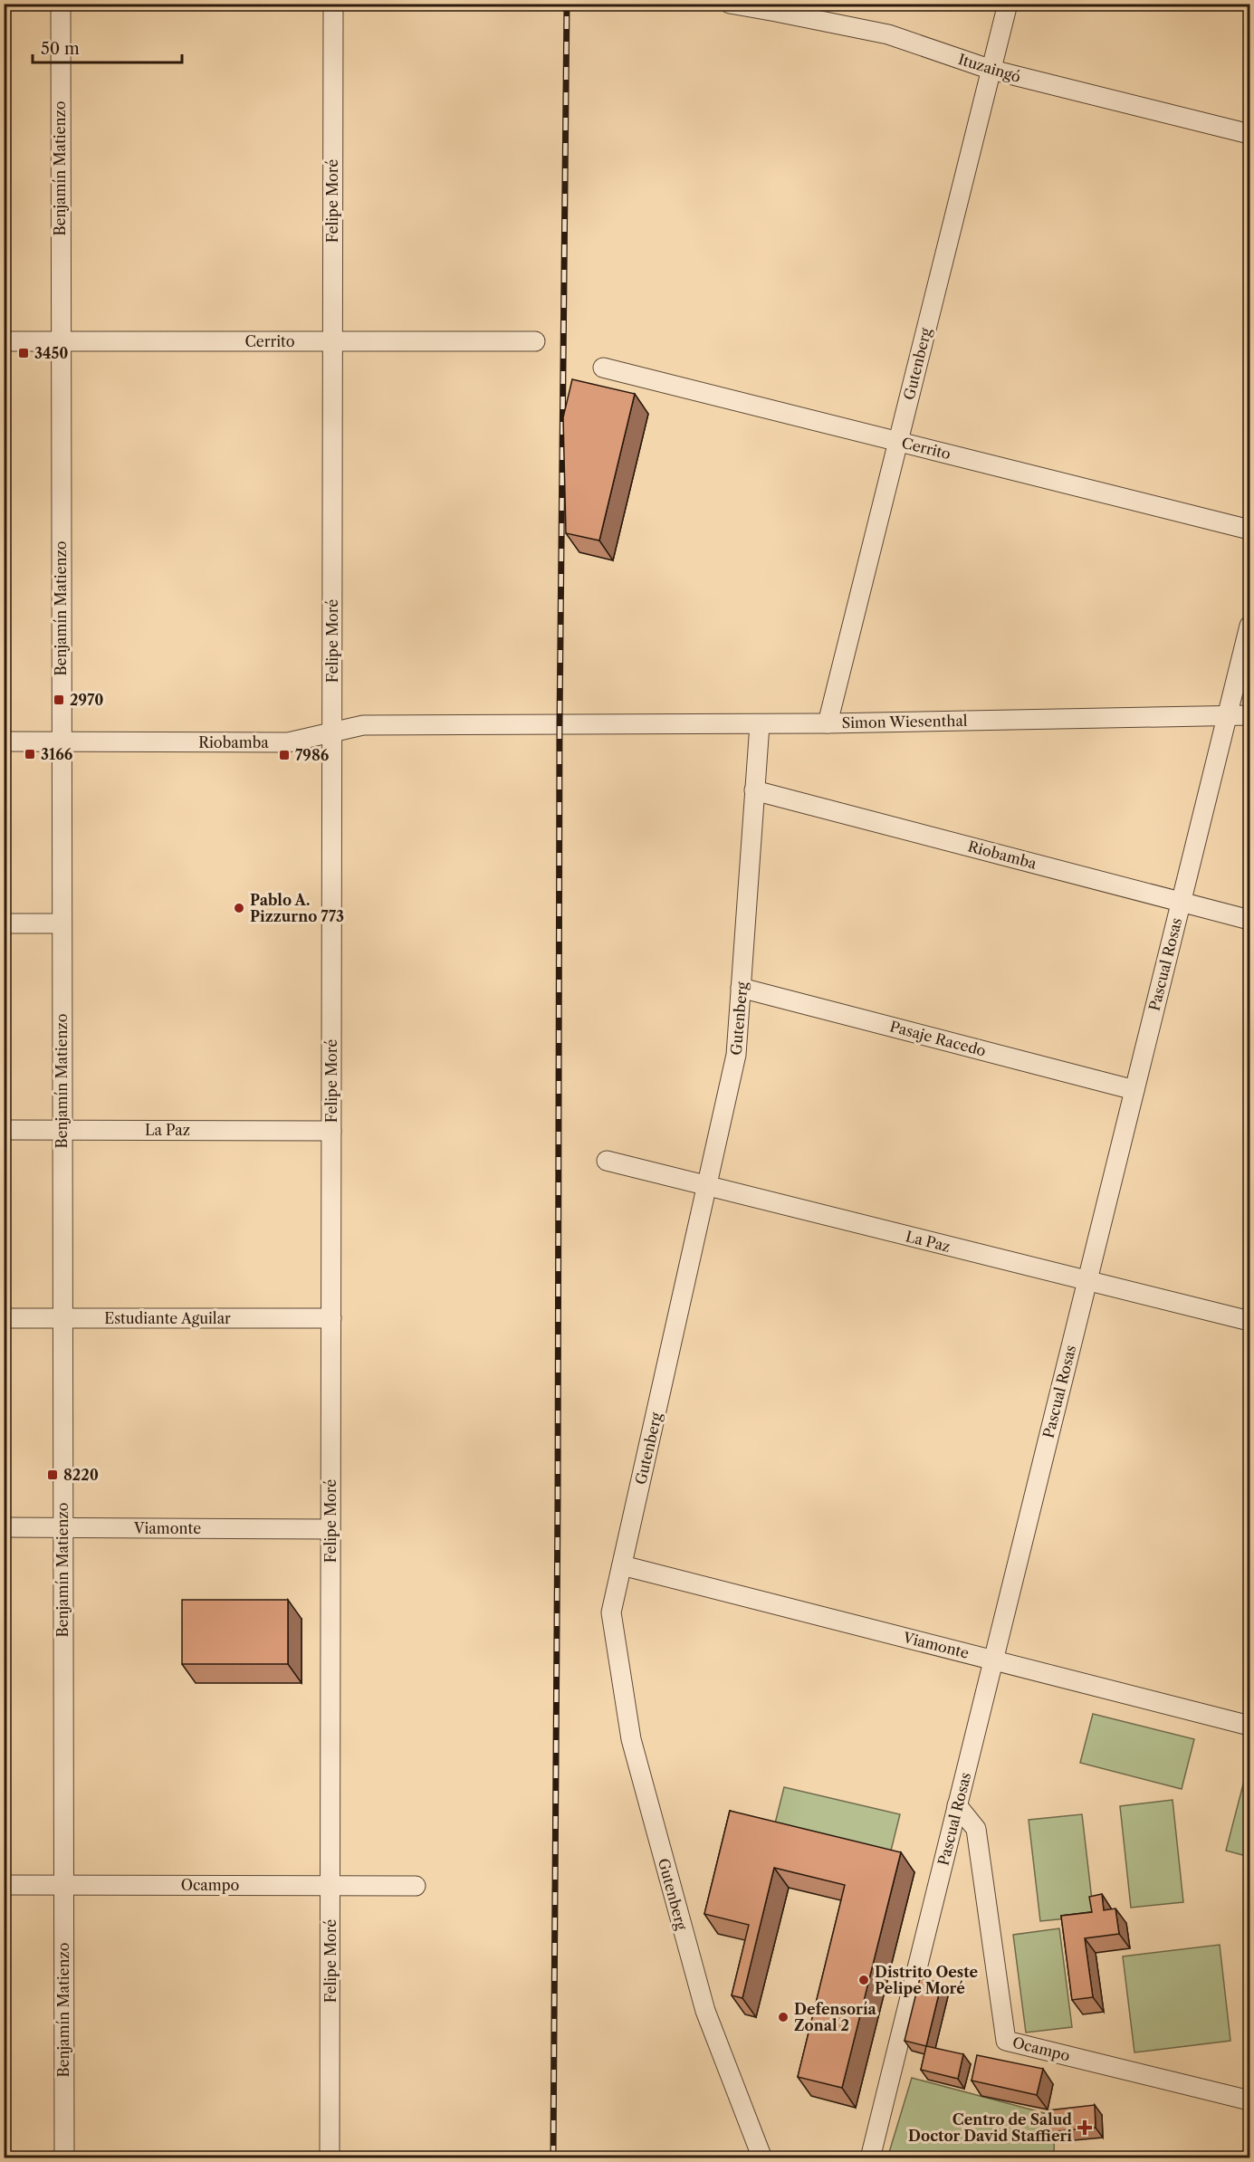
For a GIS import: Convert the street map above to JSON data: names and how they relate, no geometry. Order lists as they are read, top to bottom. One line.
{"streets":{"street":["Ituzaingó","Benjamín Matienzo","Felipe Moré","Cerrito","Gutenberg","Simon Wiesenthal","Riobamba","Pascual Rosas","Pasaje Racedo","La Paz","Estudiante Aguilar","Viamonte","Ocampo"]},"crossings":[["Ituzaingó","Gutenberg"],["Benjamín Matienzo","Cerrito"],["Benjamín Matienzo","Riobamba"],["Benjamín Matienzo","La Paz"],["Benjamín Matienzo","Estudiante Aguilar"],["Benjamín Matienzo","Viamonte"],["Benjamín Matienzo","Ocampo"],["Felipe Moré","Cerrito"],["Felipe Moré","Riobamba"],["Felipe Moré","La Paz"],["Felipe Moré","Estudiante Aguilar"],["Felipe Moré","Viamonte"],["Felipe Moré","Ocampo"],["Cerrito","Gutenberg"],["Gutenberg","Simon Wiesenthal"],["Gutenberg","Riobamba"],["Gutenberg","Pasaje Racedo"],["Gutenberg","La Paz"],["Gutenberg","Viamonte"],["Simon Wiesenthal","Riobamba"],["Simon Wiesenthal","Pascual Rosas"],["Riobamba","Pascual Rosas"],["Pascual Rosas","Pasaje Racedo"],["Pascual Rosas","La Paz"],["Pascual Rosas","Viamonte"],["Pascual Rosas","Ocampo"]],"places":{"transit":["3450","2970","3166","7986","8220"],"other":["Pablo A. Pizzurno 773","Distrito Oeste Pelipe Moré","Defensoría Zonal 2"],"health":["Centro de Salud Doctor David Staffieri"]},"scale_bar":"50 m"}
